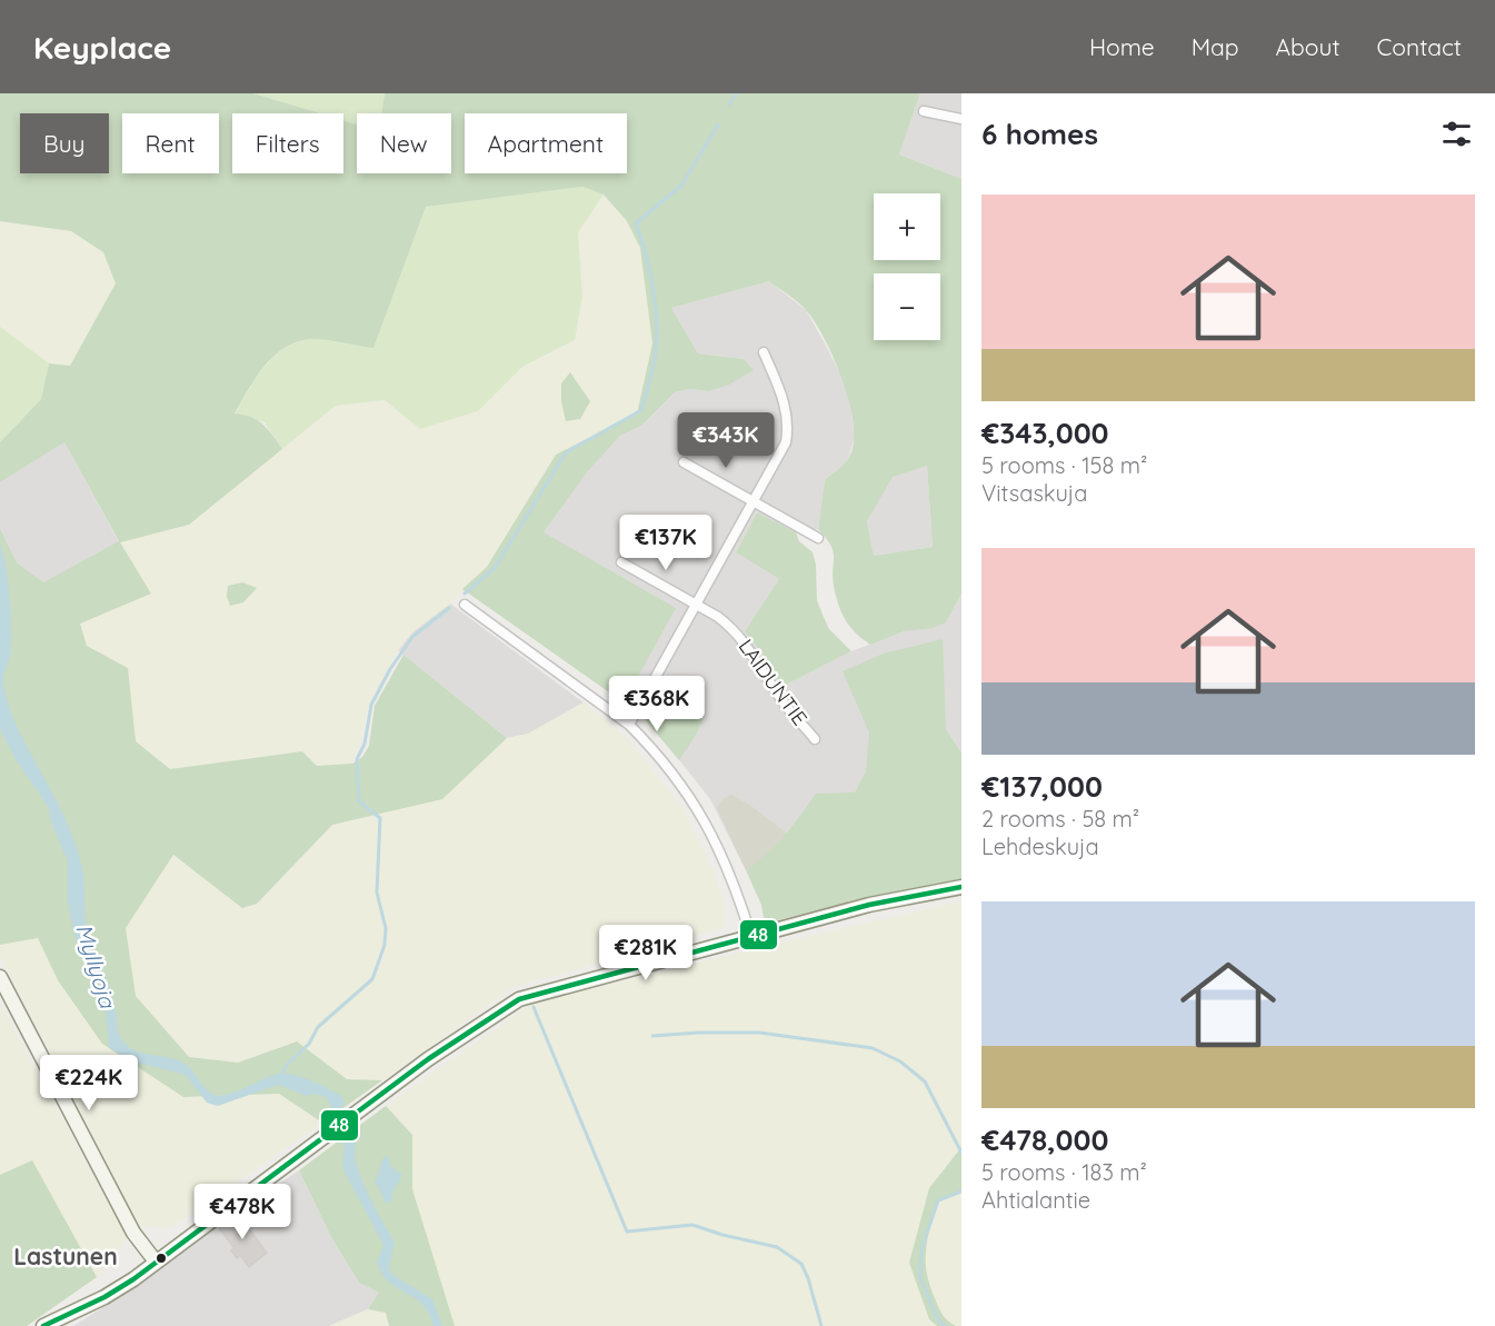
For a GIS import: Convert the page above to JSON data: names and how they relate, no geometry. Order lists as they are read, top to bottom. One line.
{"streets":{"street":["LAIDUNTIE"]},"districts":["Lastunen"],"water":["Myllyoja"],"lines":["transit line 48"],"page":{"header":"Keyplace","nav":["Home","Map","About","Contact"],"heading":"6 homes","chip":["Buy","Rent","Filters","New","Apartment"],"list":[{"name":"€343,000","note":"5 rooms · 158 m² · Vitsaskuja"},{"name":"€137,000","note":"2 rooms · 58 m² · Lehdeskuja"},{"name":"€478,000","note":"5 rooms · 183 m² · Ahtialantie"}],"map_buttons":["+","−"],"price":["€343K","€137K","€368K","€281K","€224K","€478K"]}}
